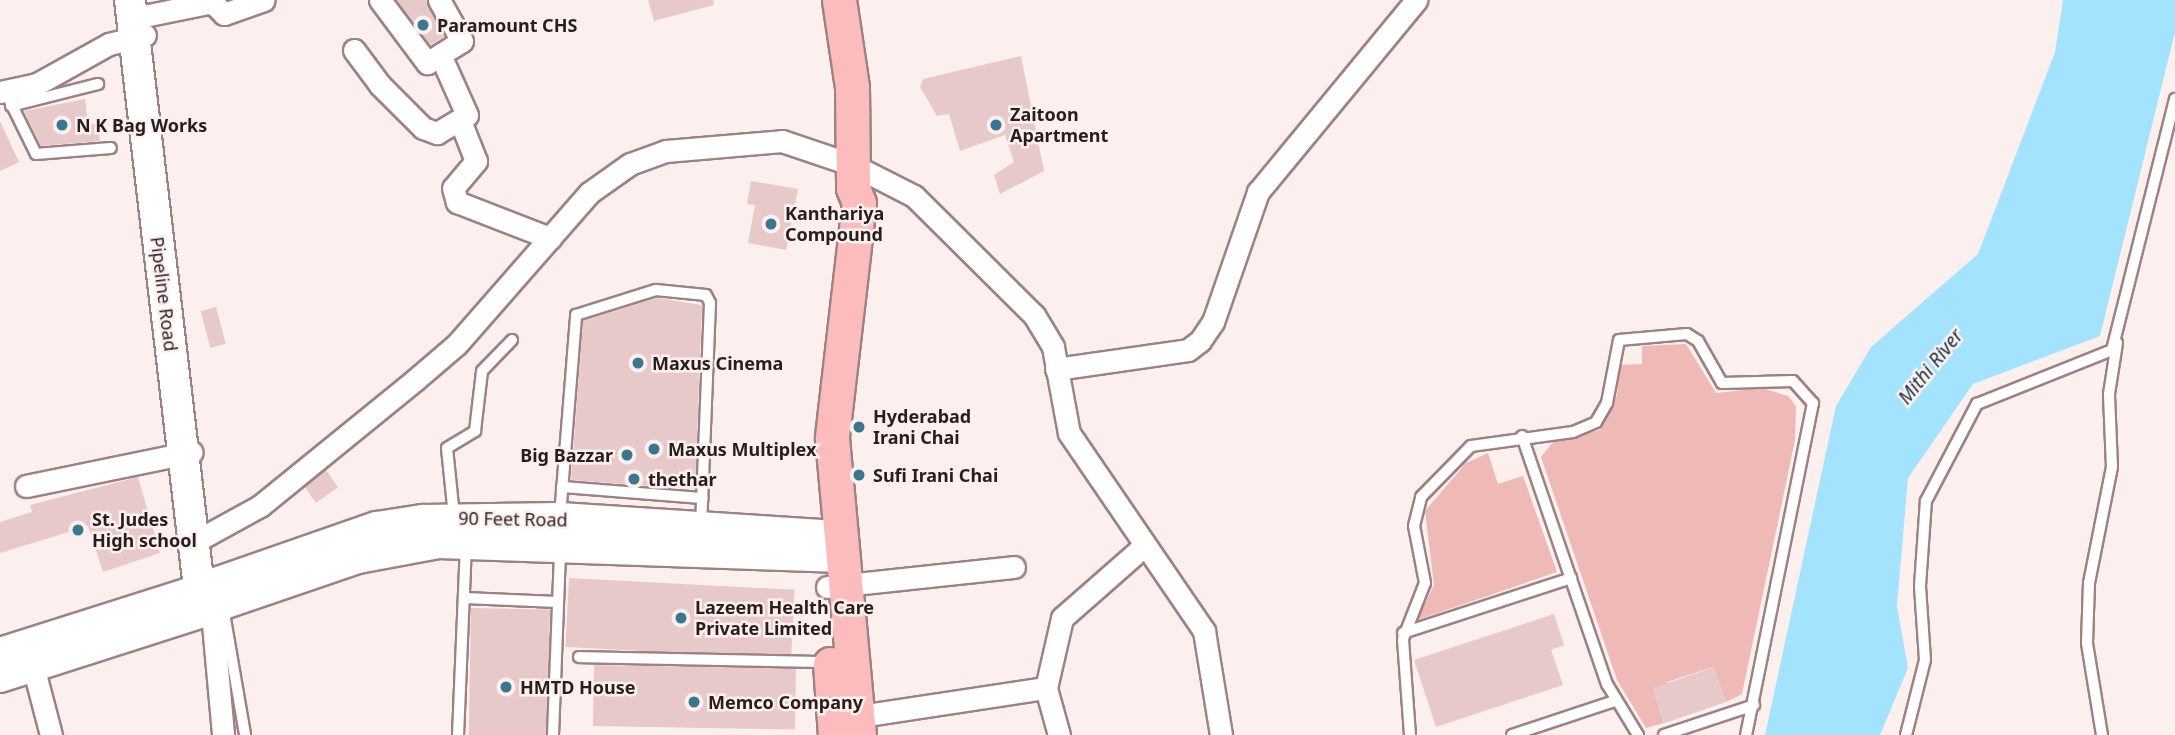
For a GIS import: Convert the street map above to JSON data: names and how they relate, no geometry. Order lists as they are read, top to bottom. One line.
{"streets":{"street":["Pipeline Road","90 Feet Road"]},"crossings":[["Pipeline Road","90 Feet Road"]],"water":["Mithi River"],"places":["Paramount CHS","N K Bag Works","Zaitoon Apartment","Kanthariya Compound","Maxus Cinema","Hyderabad Irani Chai","Maxus Multiplex","Big Bazzar","Sufi Irani Chai","thethar","St. Judes High school","Lazeem Health Care Private Limited","HMTD House","Memco Company"]}
